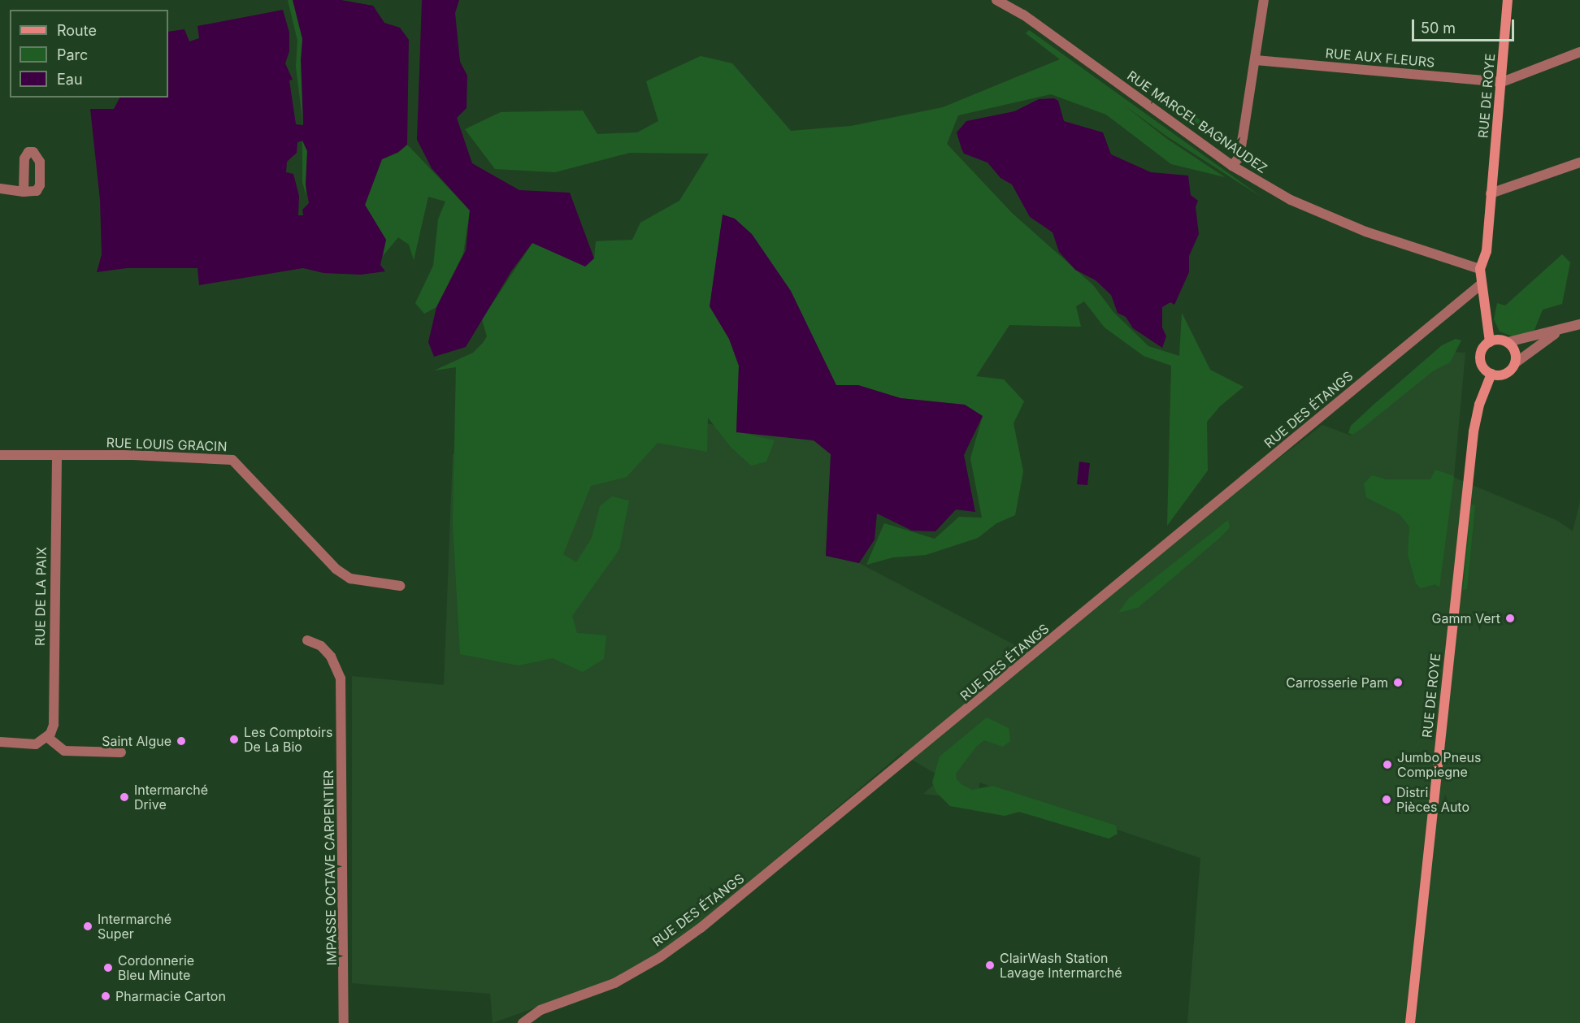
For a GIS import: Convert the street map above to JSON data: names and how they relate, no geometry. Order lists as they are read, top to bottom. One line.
{"streets":{"main road":["RUE DE ROYE"],"street":["RUE AUX FLEURS","RUE MARCEL BAGNAUDEZ","RUE DES ÉTANGS","RUE LOUIS GRACIN","RUE DE LA PAIX","IMPASSE OCTAVE CARPENTIER"]},"crossings":[["RUE AUX FLEURS","RUE DE ROYE"],["RUE DE ROYE","RUE MARCEL BAGNAUDEZ"],["RUE DE ROYE","RUE DES ÉTANGS"],["RUE LOUIS GRACIN","RUE DE LA PAIX"]],"places":["Gamm Vert","Carrosserie Pam","Les Comptoirs De La Bio","Saint Algue","Jumbo Pneus Compiegne","Intermarché Drive","Distri Pièces Auto","Intermarché Super","ClairWash Station Lavage Intermarché","Cordonnerie Bleu Minute","Pharmacie Carton"],"legend":["Route","Parc","Eau"],"scale_bar":"50 m"}
